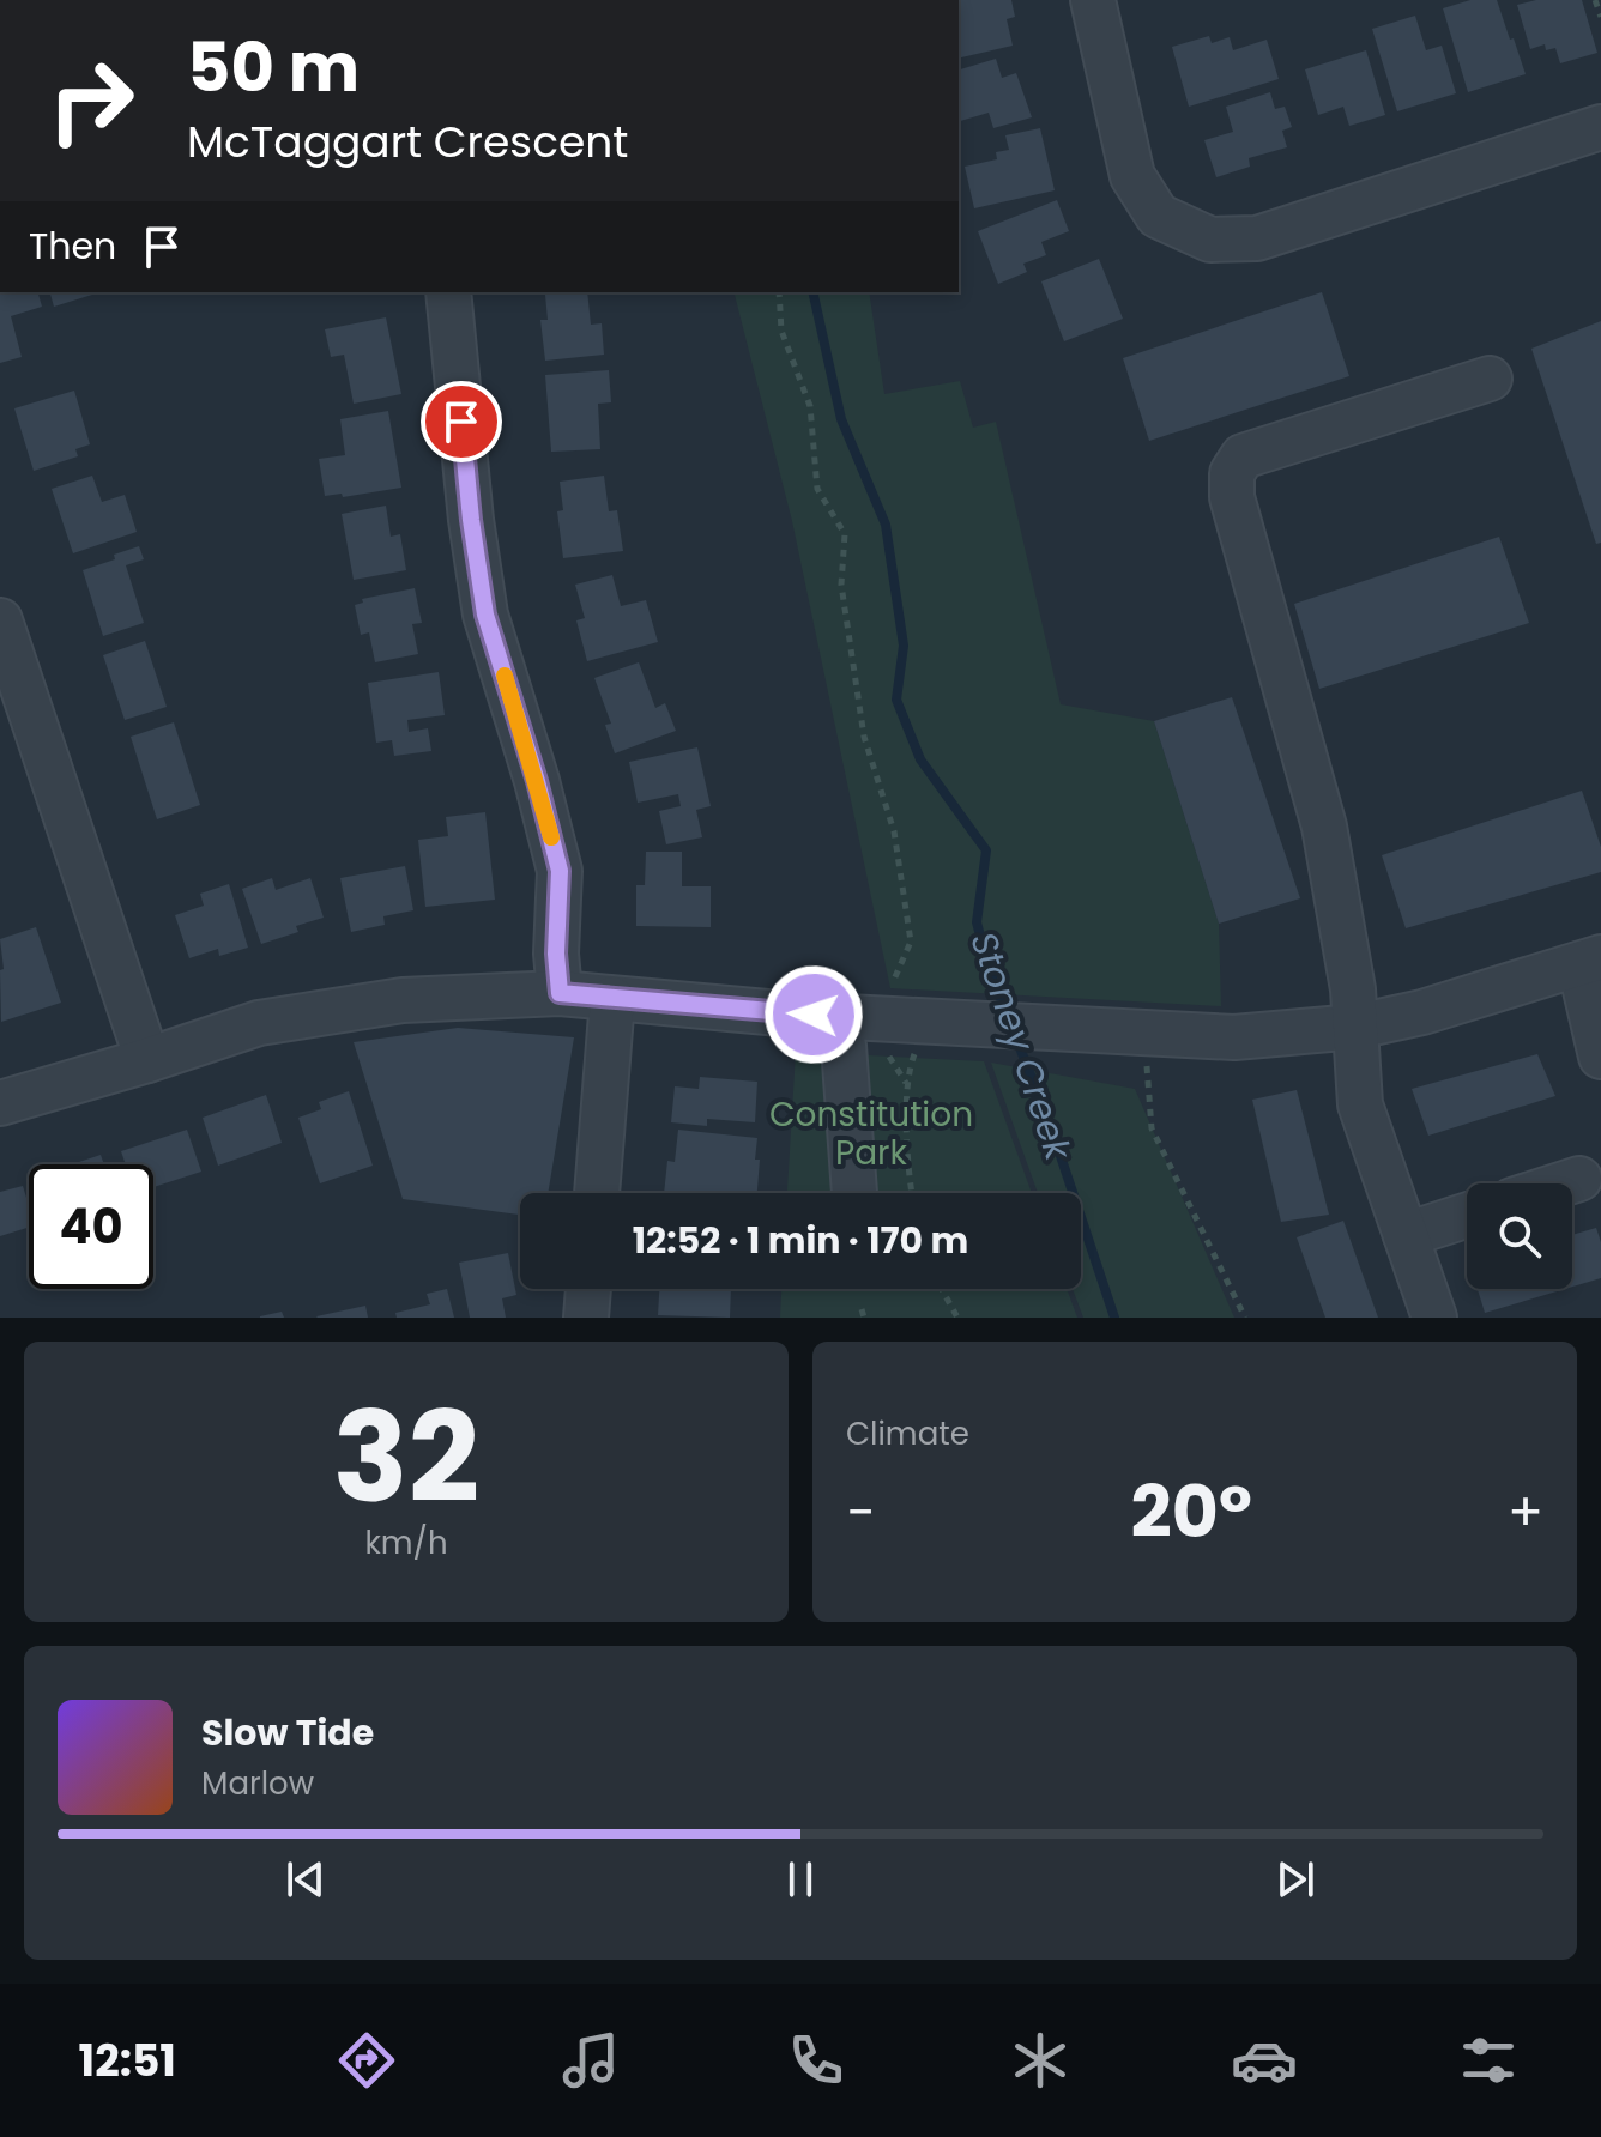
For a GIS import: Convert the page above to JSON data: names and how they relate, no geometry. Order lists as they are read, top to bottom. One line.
{"water":["Stoney Creek"],"parks":["Constitution Park"],"page":{"turn":["50 m","McTaggart Crescent"],"then":"Then","limit":"40","trip":"12:52 · 1 min · 170 m","tile":[["32","km/h"],"Climate"],"heat":["−","20°","+"],"song":["Slow Tide","Marlow"],"tabs":"12:51"}}
